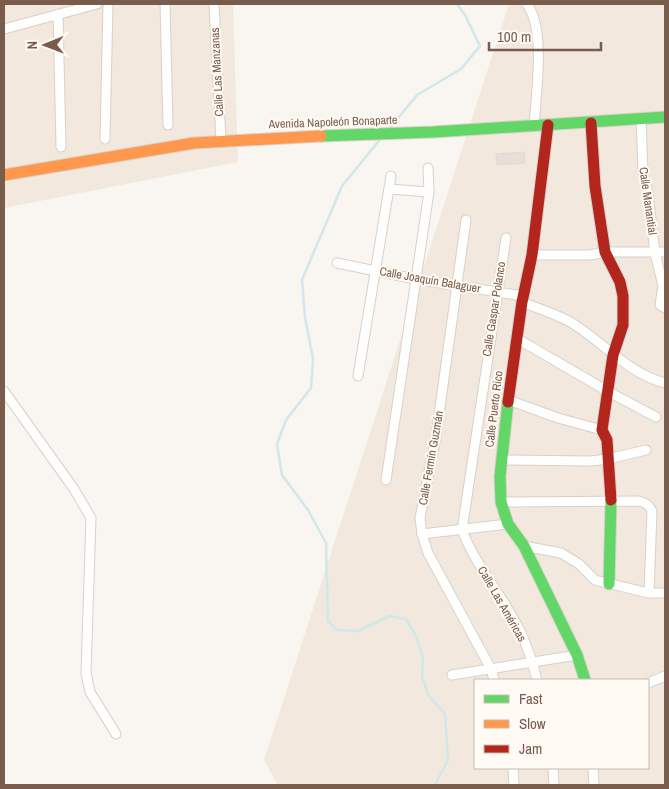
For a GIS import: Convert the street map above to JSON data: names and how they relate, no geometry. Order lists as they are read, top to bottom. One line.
{"streets":{"street":["Calle Las Manzanas","Avenida Napoleón Bonaparte","Calle Manantial","Calle Joaquín Balaguer","Calle Gaspar Polanco","Calle Puerto Rico","Calle Fermín Guzmán","Calle Las Américas"]},"crossings":[["Calle Las Manzanas","Avenida Napoleón Bonaparte"],["Avenida Napoleón Bonaparte","Calle Manantial"],["Avenida Napoleón Bonaparte","Calle Puerto Rico"],["Calle Joaquín Balaguer","Calle Gaspar Polanco"],["Calle Joaquín Balaguer","Calle Puerto Rico"],["Calle Joaquín Balaguer","Calle Fermín Guzmán"],["Calle Gaspar Polanco","Calle Las Américas"]],"legend":["Fast","Slow","Jam"],"scale_bar":"100 m","north":"left"}
